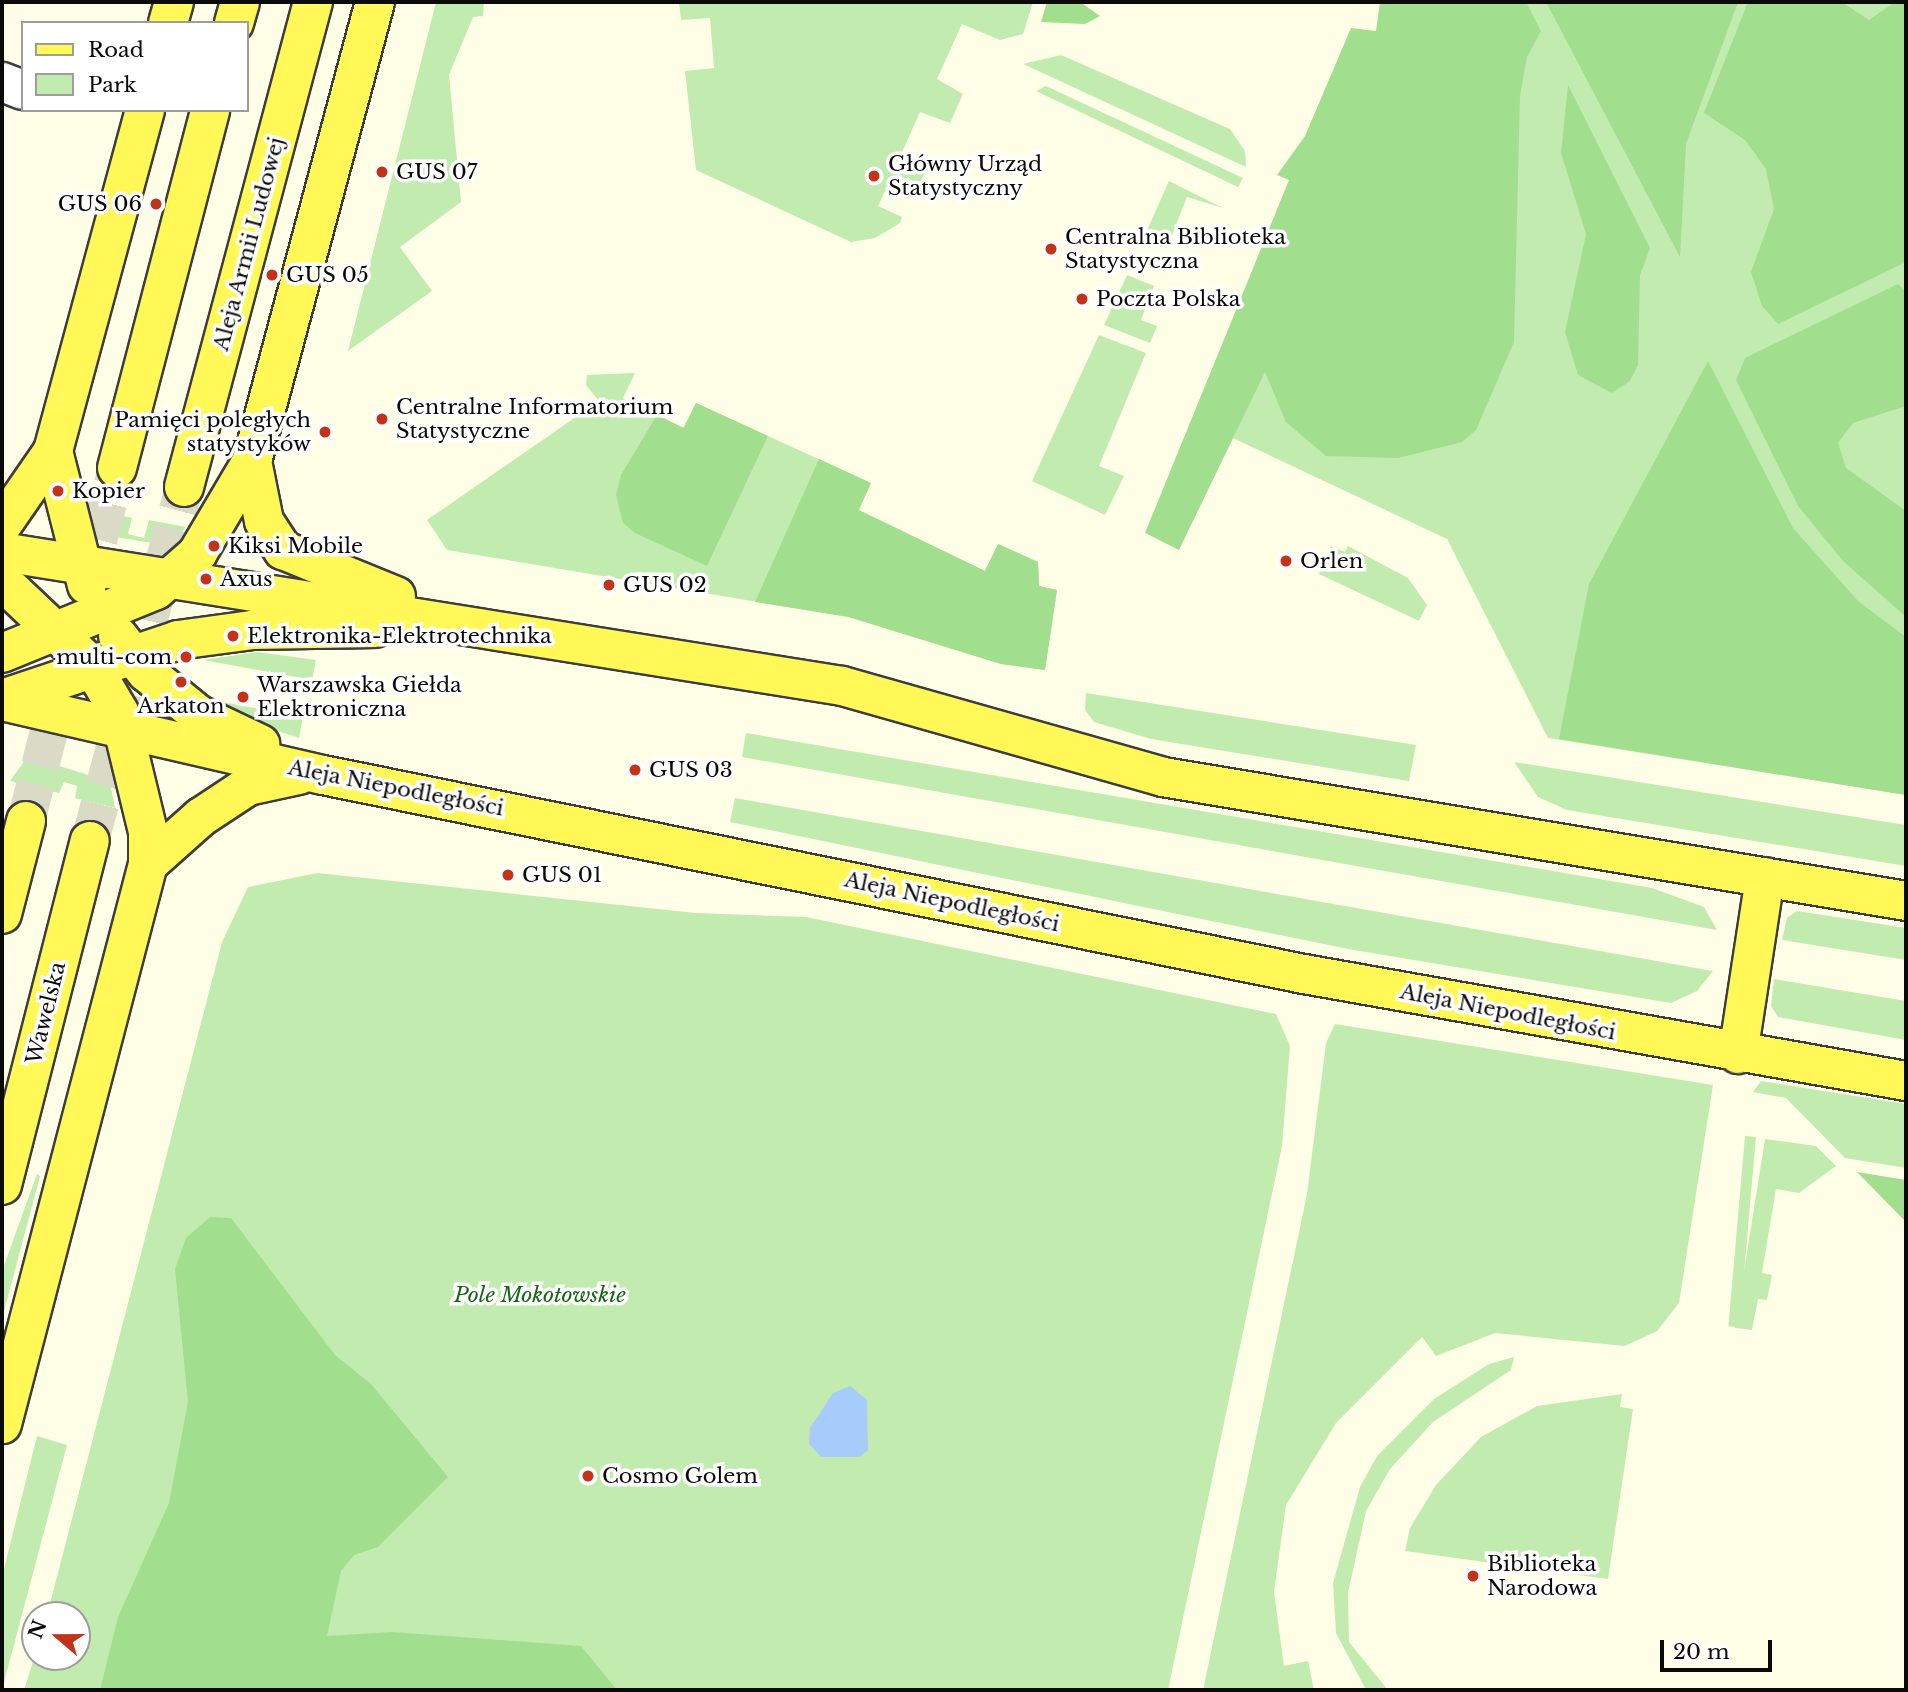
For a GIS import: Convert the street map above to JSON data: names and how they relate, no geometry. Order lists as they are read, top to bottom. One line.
{"streets":{"main road":["Aleja Armii Ludowej","Aleja Niepodległości","Wawelska"]},"parks":["Pole Mokotowskie"],"places":["GUS 07","Główny Urząd Statystyczny","GUS 06","Centralna Biblioteka Statystyczna","GUS 05","Poczta Polska","Centralne Informatorium Statystyczne","Pamięci poległych statystyków","Kopier","Kiksi Mobile","Orlen","Axus","GUS 02","Elektronika-Elektrotechnika","multi-com","Arkaton","Warszawska Giełda Elektroniczna","GUS 03","GUS 01","Cosmo Golem","Biblioteka Narodowa"],"legend":["Road","Park"],"scale_bar":"20 m","north":"left"}
